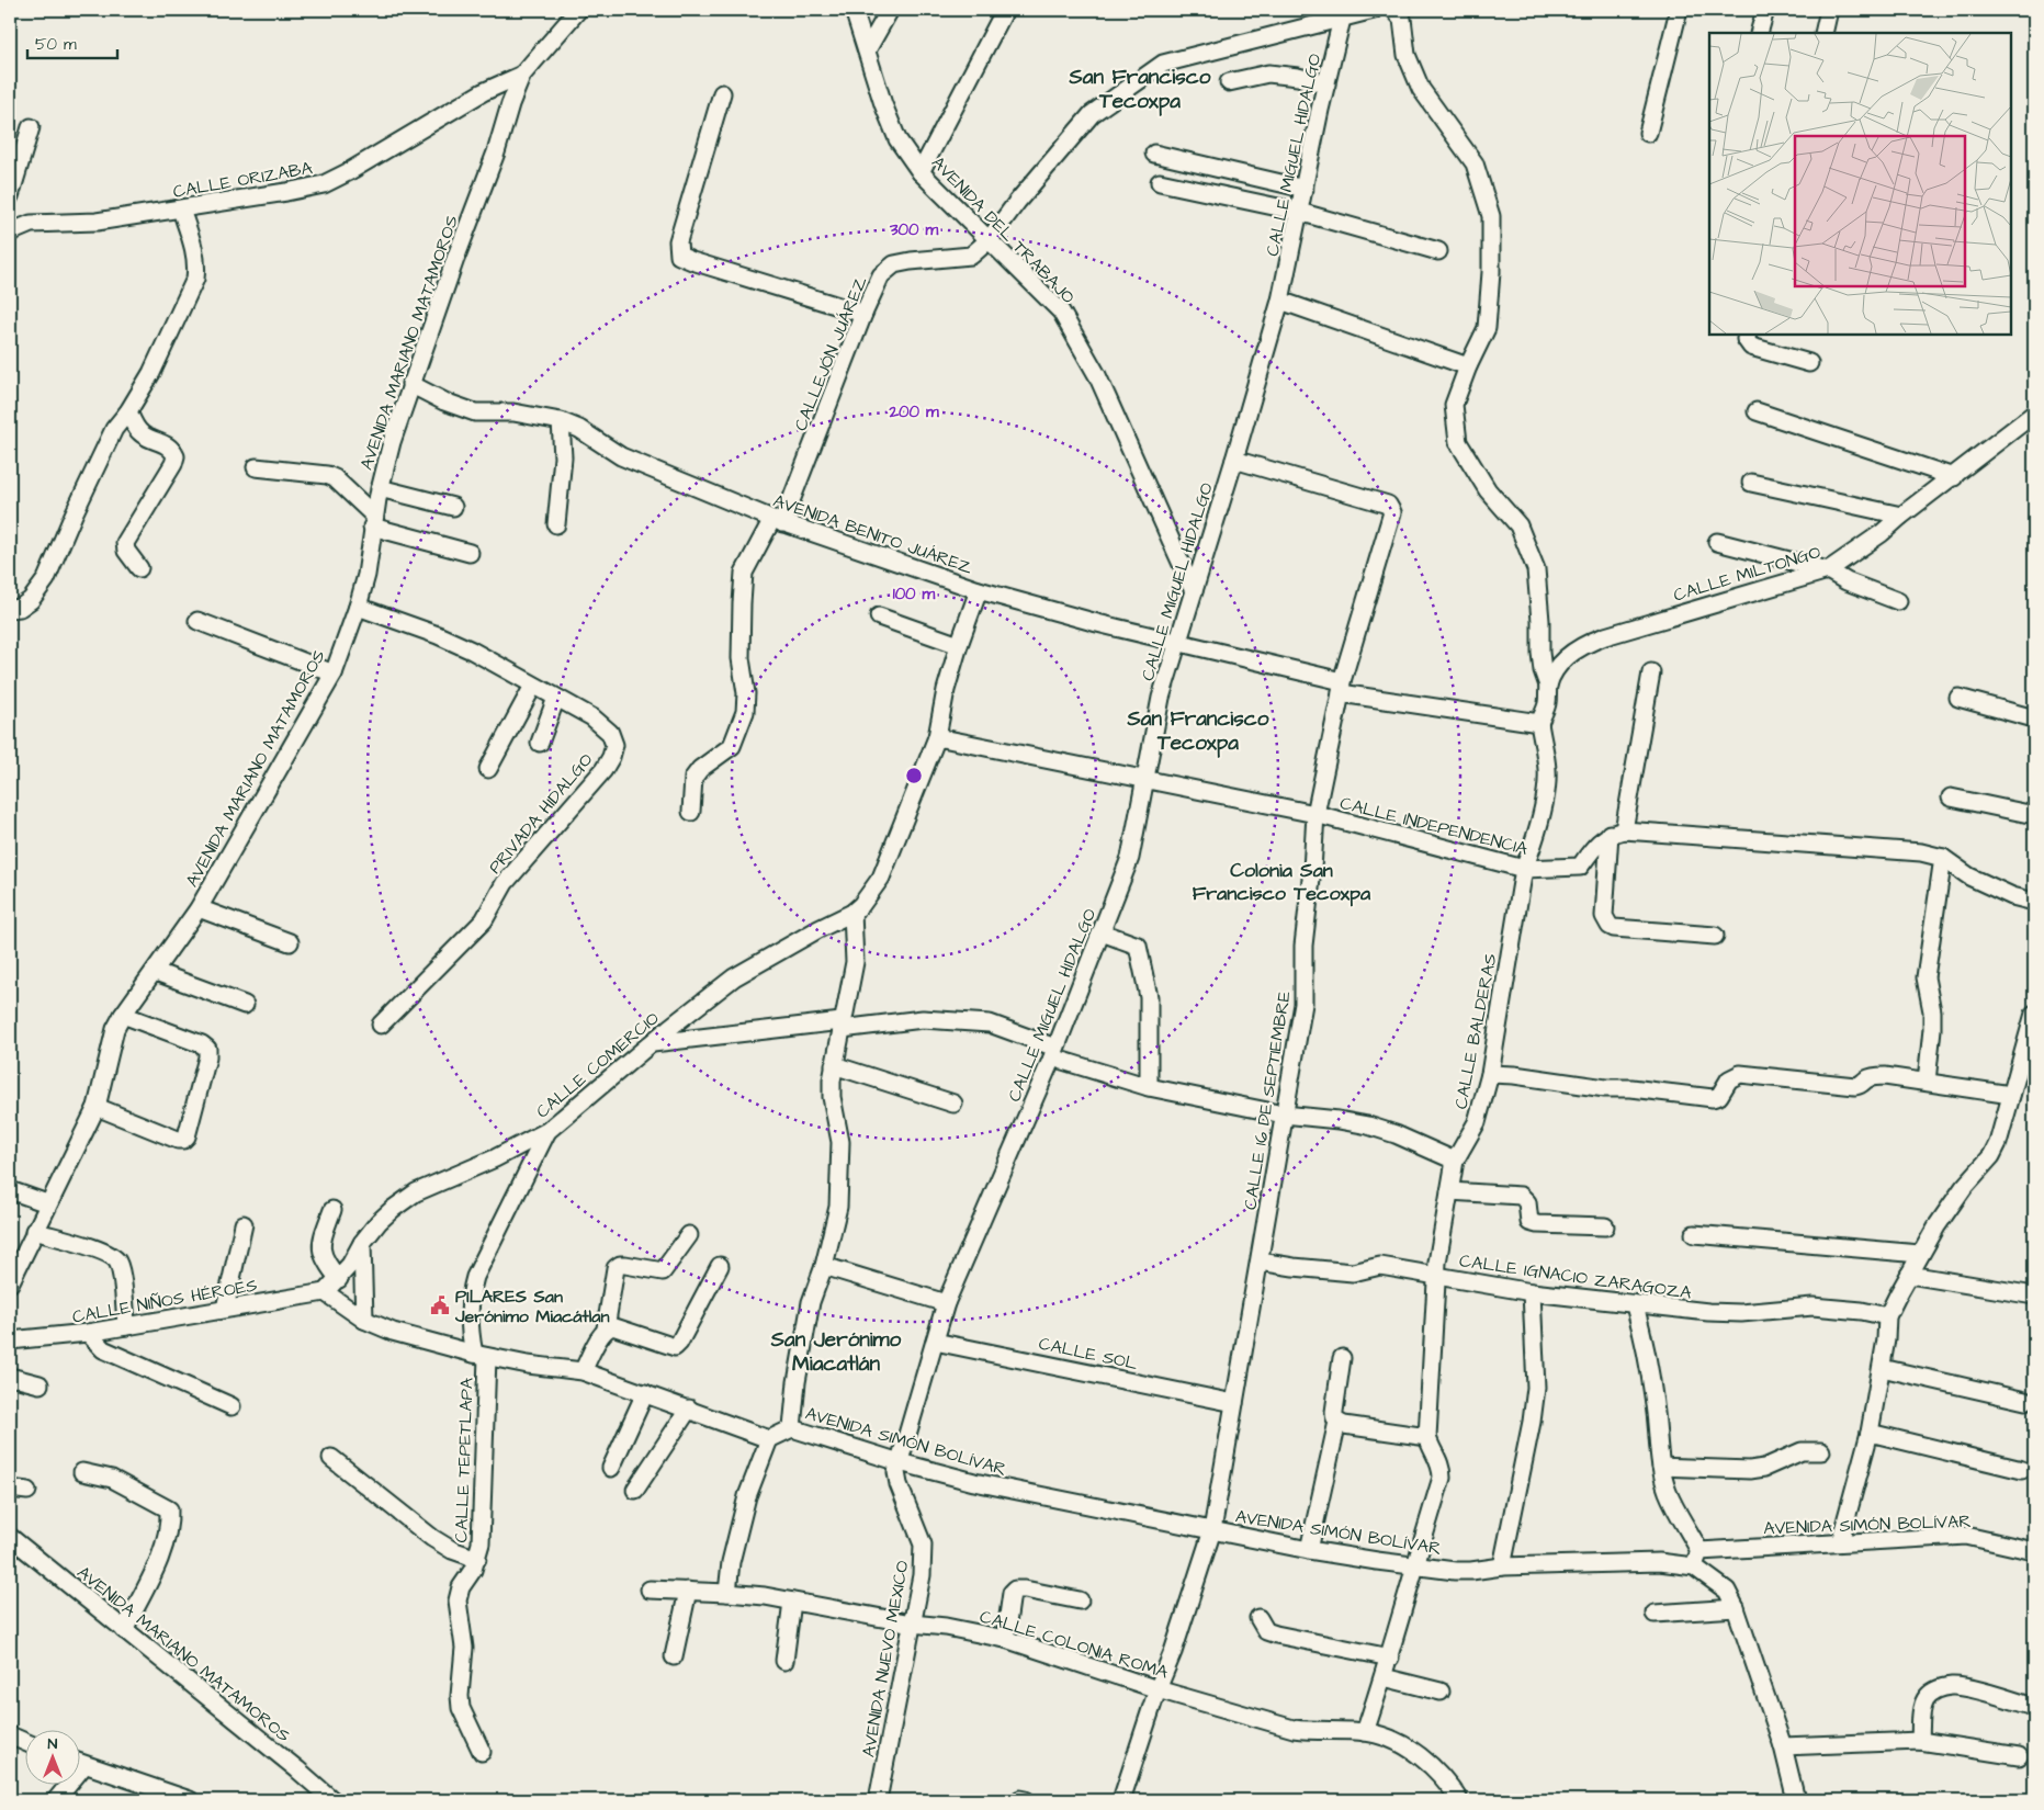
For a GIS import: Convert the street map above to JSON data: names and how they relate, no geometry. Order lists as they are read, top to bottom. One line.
{"streets":{"street":["CALLE MIGUEL HIDALGO","CALLE ORIZABA","AVENIDA DEL TRABAJO","AVENIDA MARIANO MATAMOROS","CALLEJÓN JUÁREZ","AVENIDA BENITO JUÁREZ","CALLE MILTONGO","PRIVADA HIDALGO","CALLE INDEPENDENCIA","CALLE BALDERAS","CALLE COMERCIO","CALLE 16 DE SEPTIEMBRE","CALLE IGNACIO ZARAGOZA","CALLE NIÑOS HÉROES","CALLE SOL","AVENIDA SIMÓN BOLÍVAR","CALLE TEPETLAPA","CALLE COLONIA ROMA","AVENIDA NUEVO MEXICO"]},"crossings":[["CALLE MIGUEL HIDALGO","AVENIDA DEL TRABAJO"],["CALLE MIGUEL HIDALGO","AVENIDA BENITO JUÁREZ"],["CALLE MIGUEL HIDALGO","CALLE INDEPENDENCIA"],["CALLE MIGUEL HIDALGO","CALLE 16 DE SEPTIEMBRE"],["CALLE MIGUEL HIDALGO","CALLE SOL"],["CALLE MIGUEL HIDALGO","AVENIDA SIMÓN BOLÍVAR"],["CALLE MIGUEL HIDALGO","AVENIDA NUEVO MEXICO"],["CALLE ORIZABA","AVENIDA MARIANO MATAMOROS"],["AVENIDA DEL TRABAJO","CALLEJÓN JUÁREZ"],["AVENIDA MARIANO MATAMOROS","AVENIDA BENITO JUÁREZ"],["AVENIDA MARIANO MATAMOROS","PRIVADA HIDALGO"],["CALLEJÓN JUÁREZ","AVENIDA BENITO JUÁREZ"],["AVENIDA BENITO JUÁREZ","CALLE MILTONGO"],["AVENIDA BENITO JUÁREZ","CALLE BALDERAS"],["AVENIDA BENITO JUÁREZ","CALLE 16 DE SEPTIEMBRE"],["CALLE MILTONGO","CALLE BALDERAS"],["CALLE INDEPENDENCIA","CALLE BALDERAS"],["CALLE INDEPENDENCIA","CALLE 16 DE SEPTIEMBRE"],["CALLE BALDERAS","CALLE IGNACIO ZARAGOZA"],["CALLE BALDERAS","AVENIDA SIMÓN BOLÍVAR"],["CALLE BALDERAS","CALLE COLONIA ROMA"],["CALLE COMERCIO","CALLE NIÑOS HÉROES"],["CALLE COMERCIO","CALLE TEPETLAPA"],["CALLE 16 DE SEPTIEMBRE","CALLE IGNACIO ZARAGOZA"],["CALLE 16 DE SEPTIEMBRE","CALLE SOL"],["CALLE 16 DE SEPTIEMBRE","AVENIDA SIMÓN BOLÍVAR"],["CALLE 16 DE SEPTIEMBRE","CALLE COLONIA ROMA"],["AVENIDA SIMÓN BOLÍVAR","AVENIDA NUEVO MEXICO"],["CALLE COLONIA ROMA","AVENIDA NUEVO MEXICO"]],"districts":["San Francisco Tecoxpa","San Francisco Tecoxpa","Colonia San Francisco Tecoxpa","San Jerónimo Miacatlán"],"places":{"public building":["PILARES San Jerónimo Miacátlan"]},"scale_bar":"50 m","north":"top","rings":["300 m","200 m","100 m"]}
